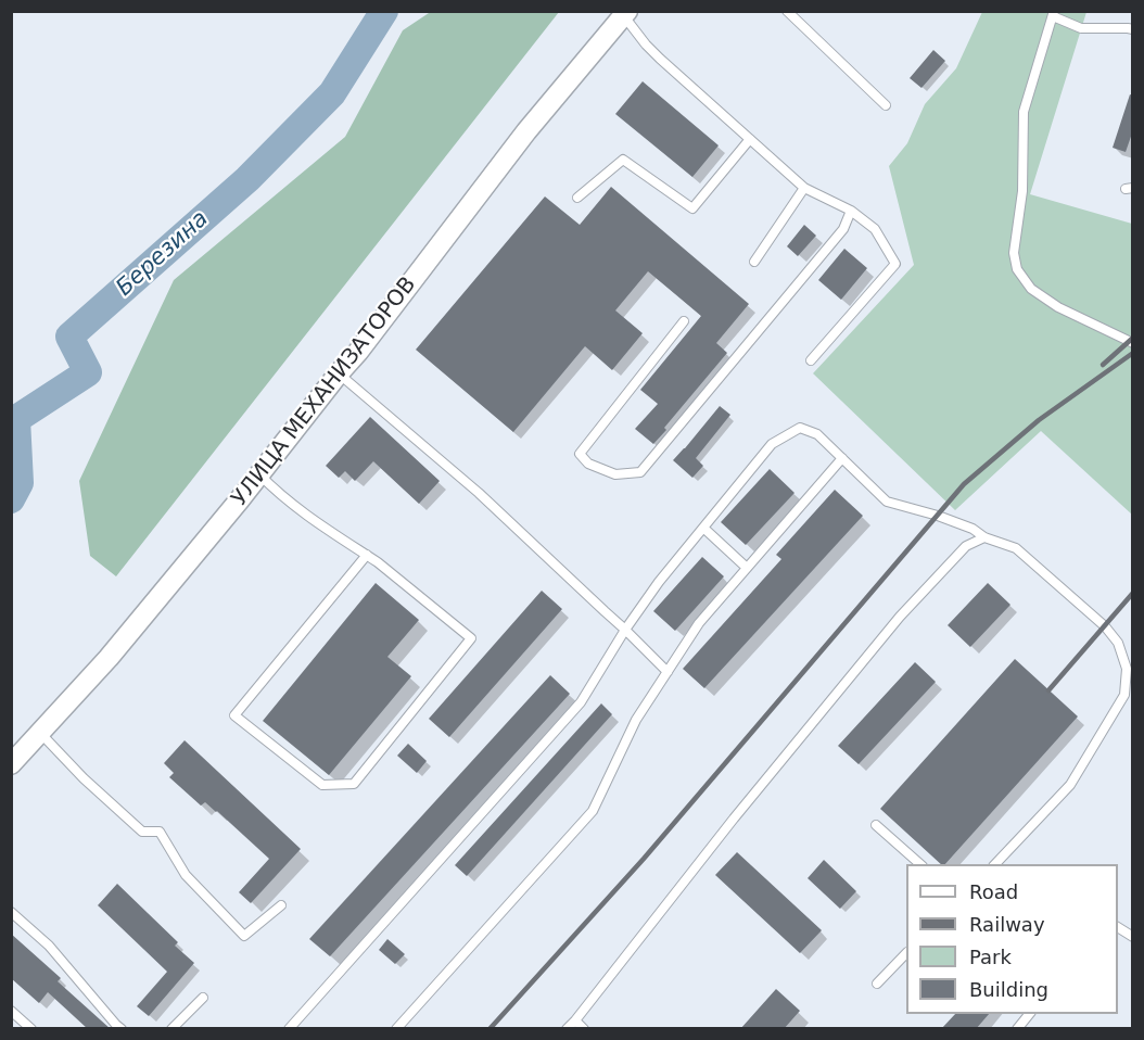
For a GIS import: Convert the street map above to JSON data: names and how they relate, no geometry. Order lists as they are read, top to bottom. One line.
{"streets":{"street":["УЛИЦА МЕХАНИЗАТОРОВ"]},"water":["Березина"],"legend":["Road","Railway","Park","Building"]}
